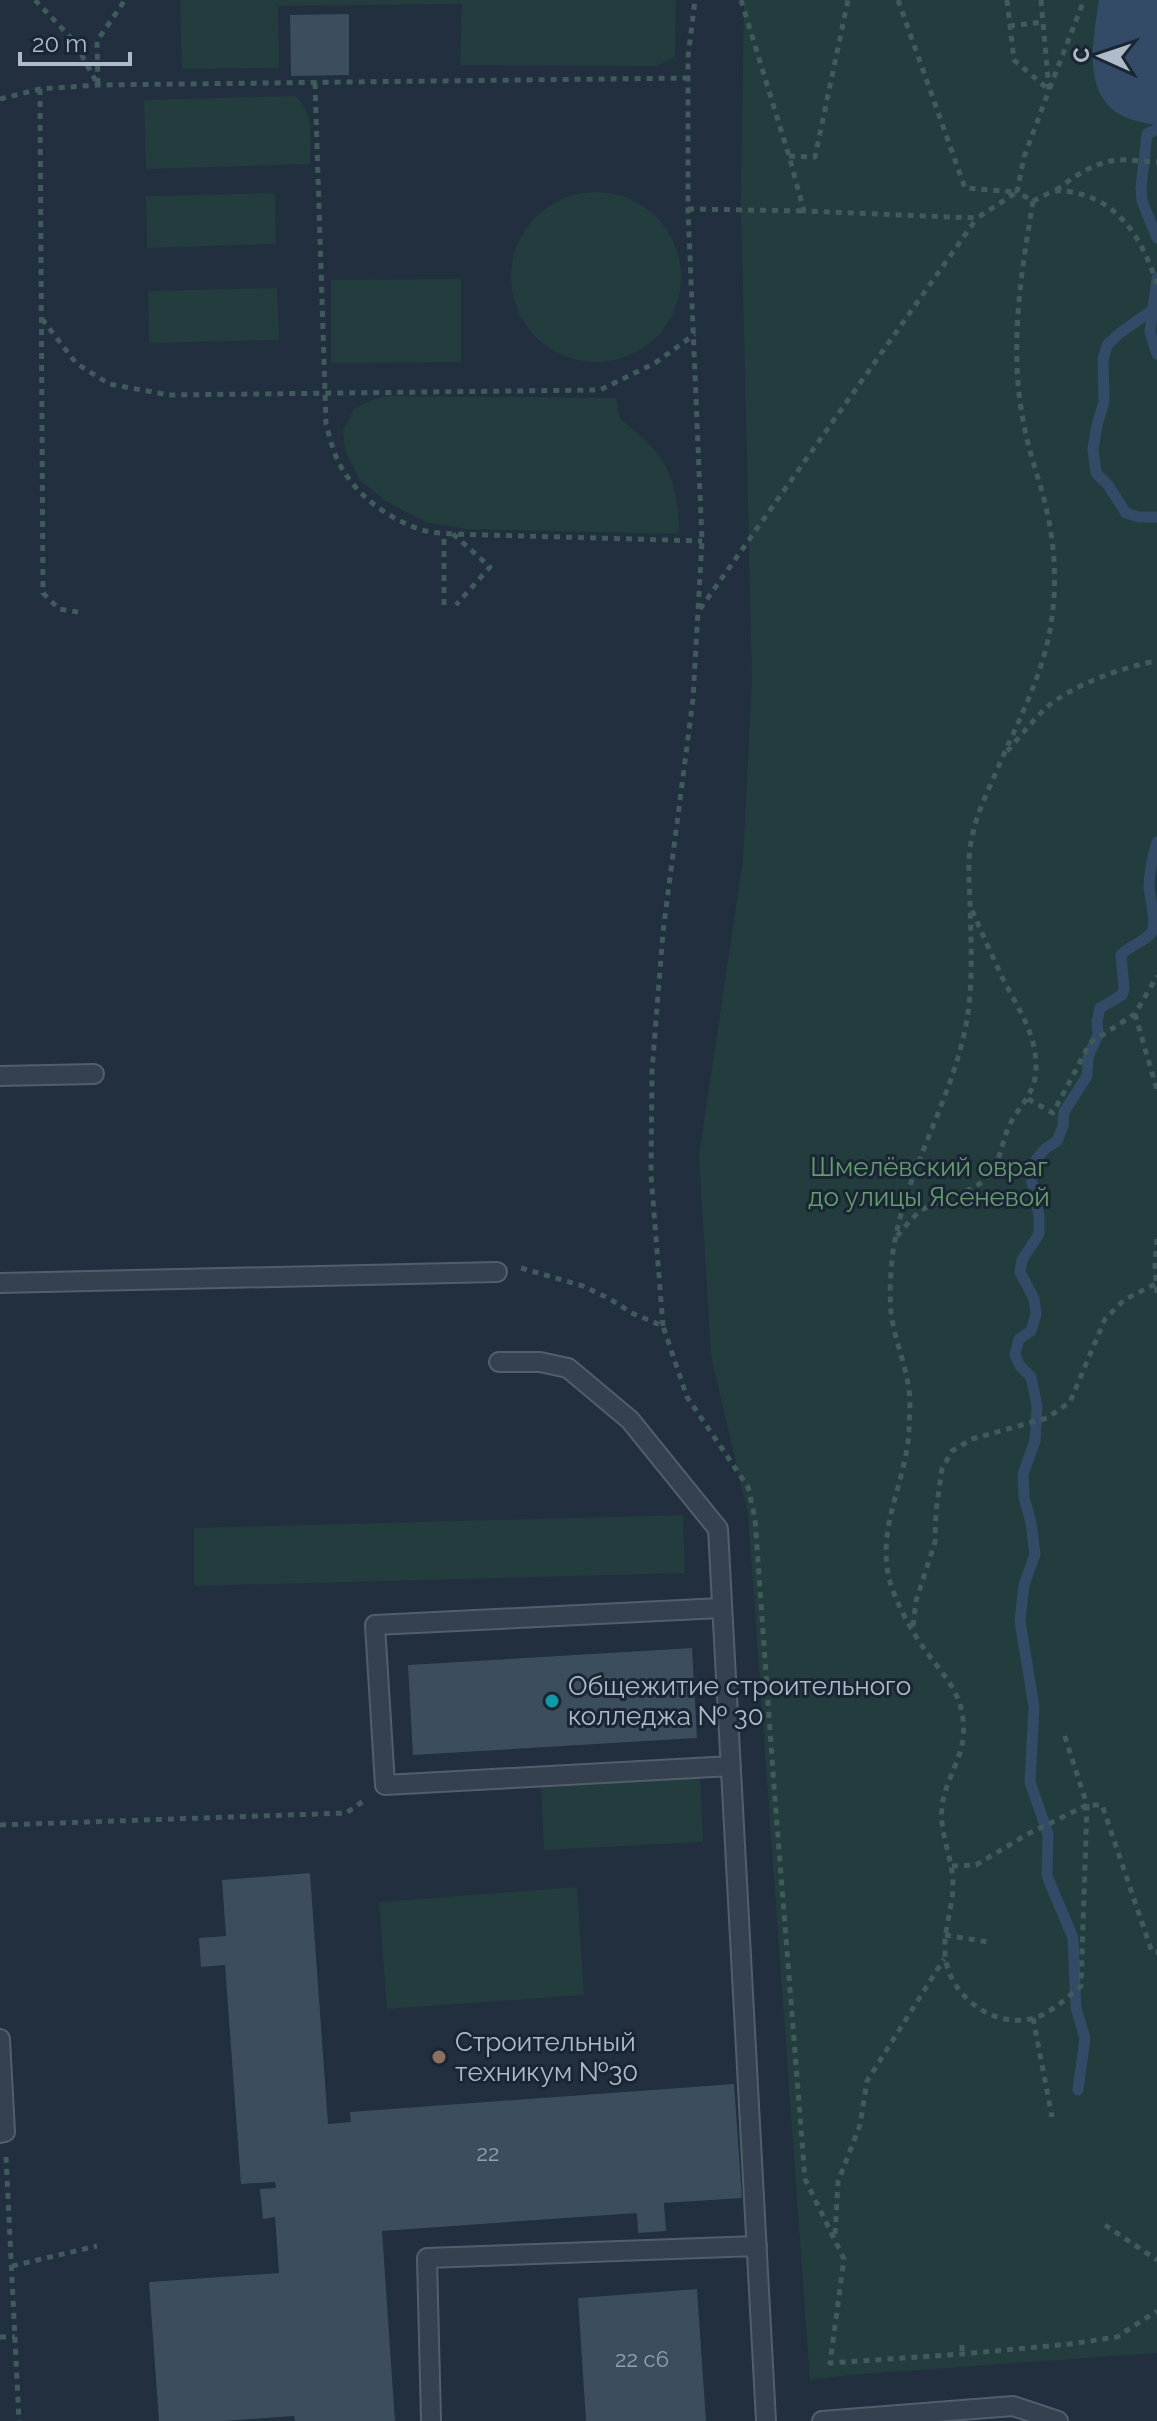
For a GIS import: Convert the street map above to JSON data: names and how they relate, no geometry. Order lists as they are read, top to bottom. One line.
{"parks":["Шмелёвский овраг до улицы Ясеневой"],"places":["Общежитие строительного колледжа № 30","Строительный техникум №30"],"house_numbers":["22","22 с6"],"scale_bar":"20 m","north":"left"}
